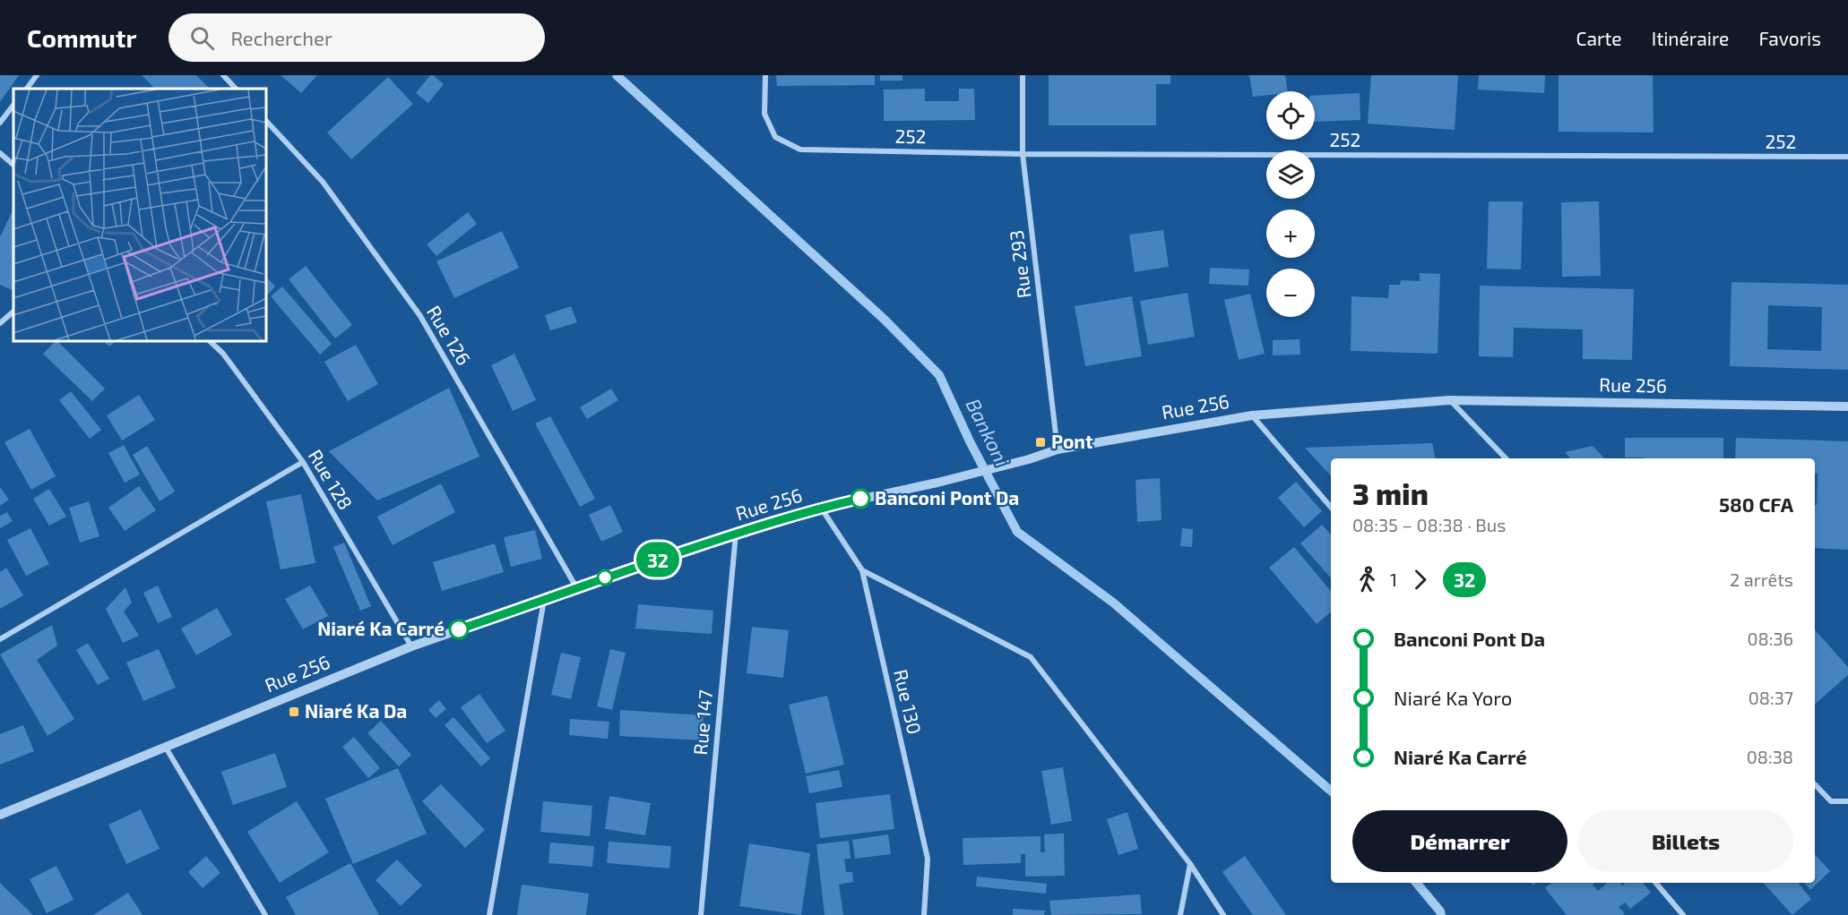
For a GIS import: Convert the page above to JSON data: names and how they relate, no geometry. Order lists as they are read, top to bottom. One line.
{"streets":{"street":["252","Rue 293","Rue 126","Rue 256","Rue 128","Rue 130","Rue 147"]},"crossings":[["252","Rue 293"],["Rue 293","Rue 256"],["Rue 126","Rue 256"],["Rue 256","Rue 128"],["Rue 256","Rue 130"],["Rue 256","Rue 147"]],"water":["Bankoni"],"places":{"transit":["Pont","Niaré Ka Da"],"other":["Banconi Pont Da","Niaré Ka Carré"]},"lines":["bus line 32"],"page":{"header":"Commutr","search":"Rechercher","nav":["Carte","Itinéraire","Favoris"],"on_map":"32","map_buttons":["+","−"],"heading":["3 min","08:35 – 08:38 · Bus","580 CFA"],"legs":["1","32","2 arrêts"],"list":[{"name":"Banconi Pont Da","value":"08:36"},{"name":"Niaré Ka Yoro","value":"08:37"},{"name":"Niaré Ka Carré","value":"08:38"}],"buttons":["Démarrer","Billets"]}}
